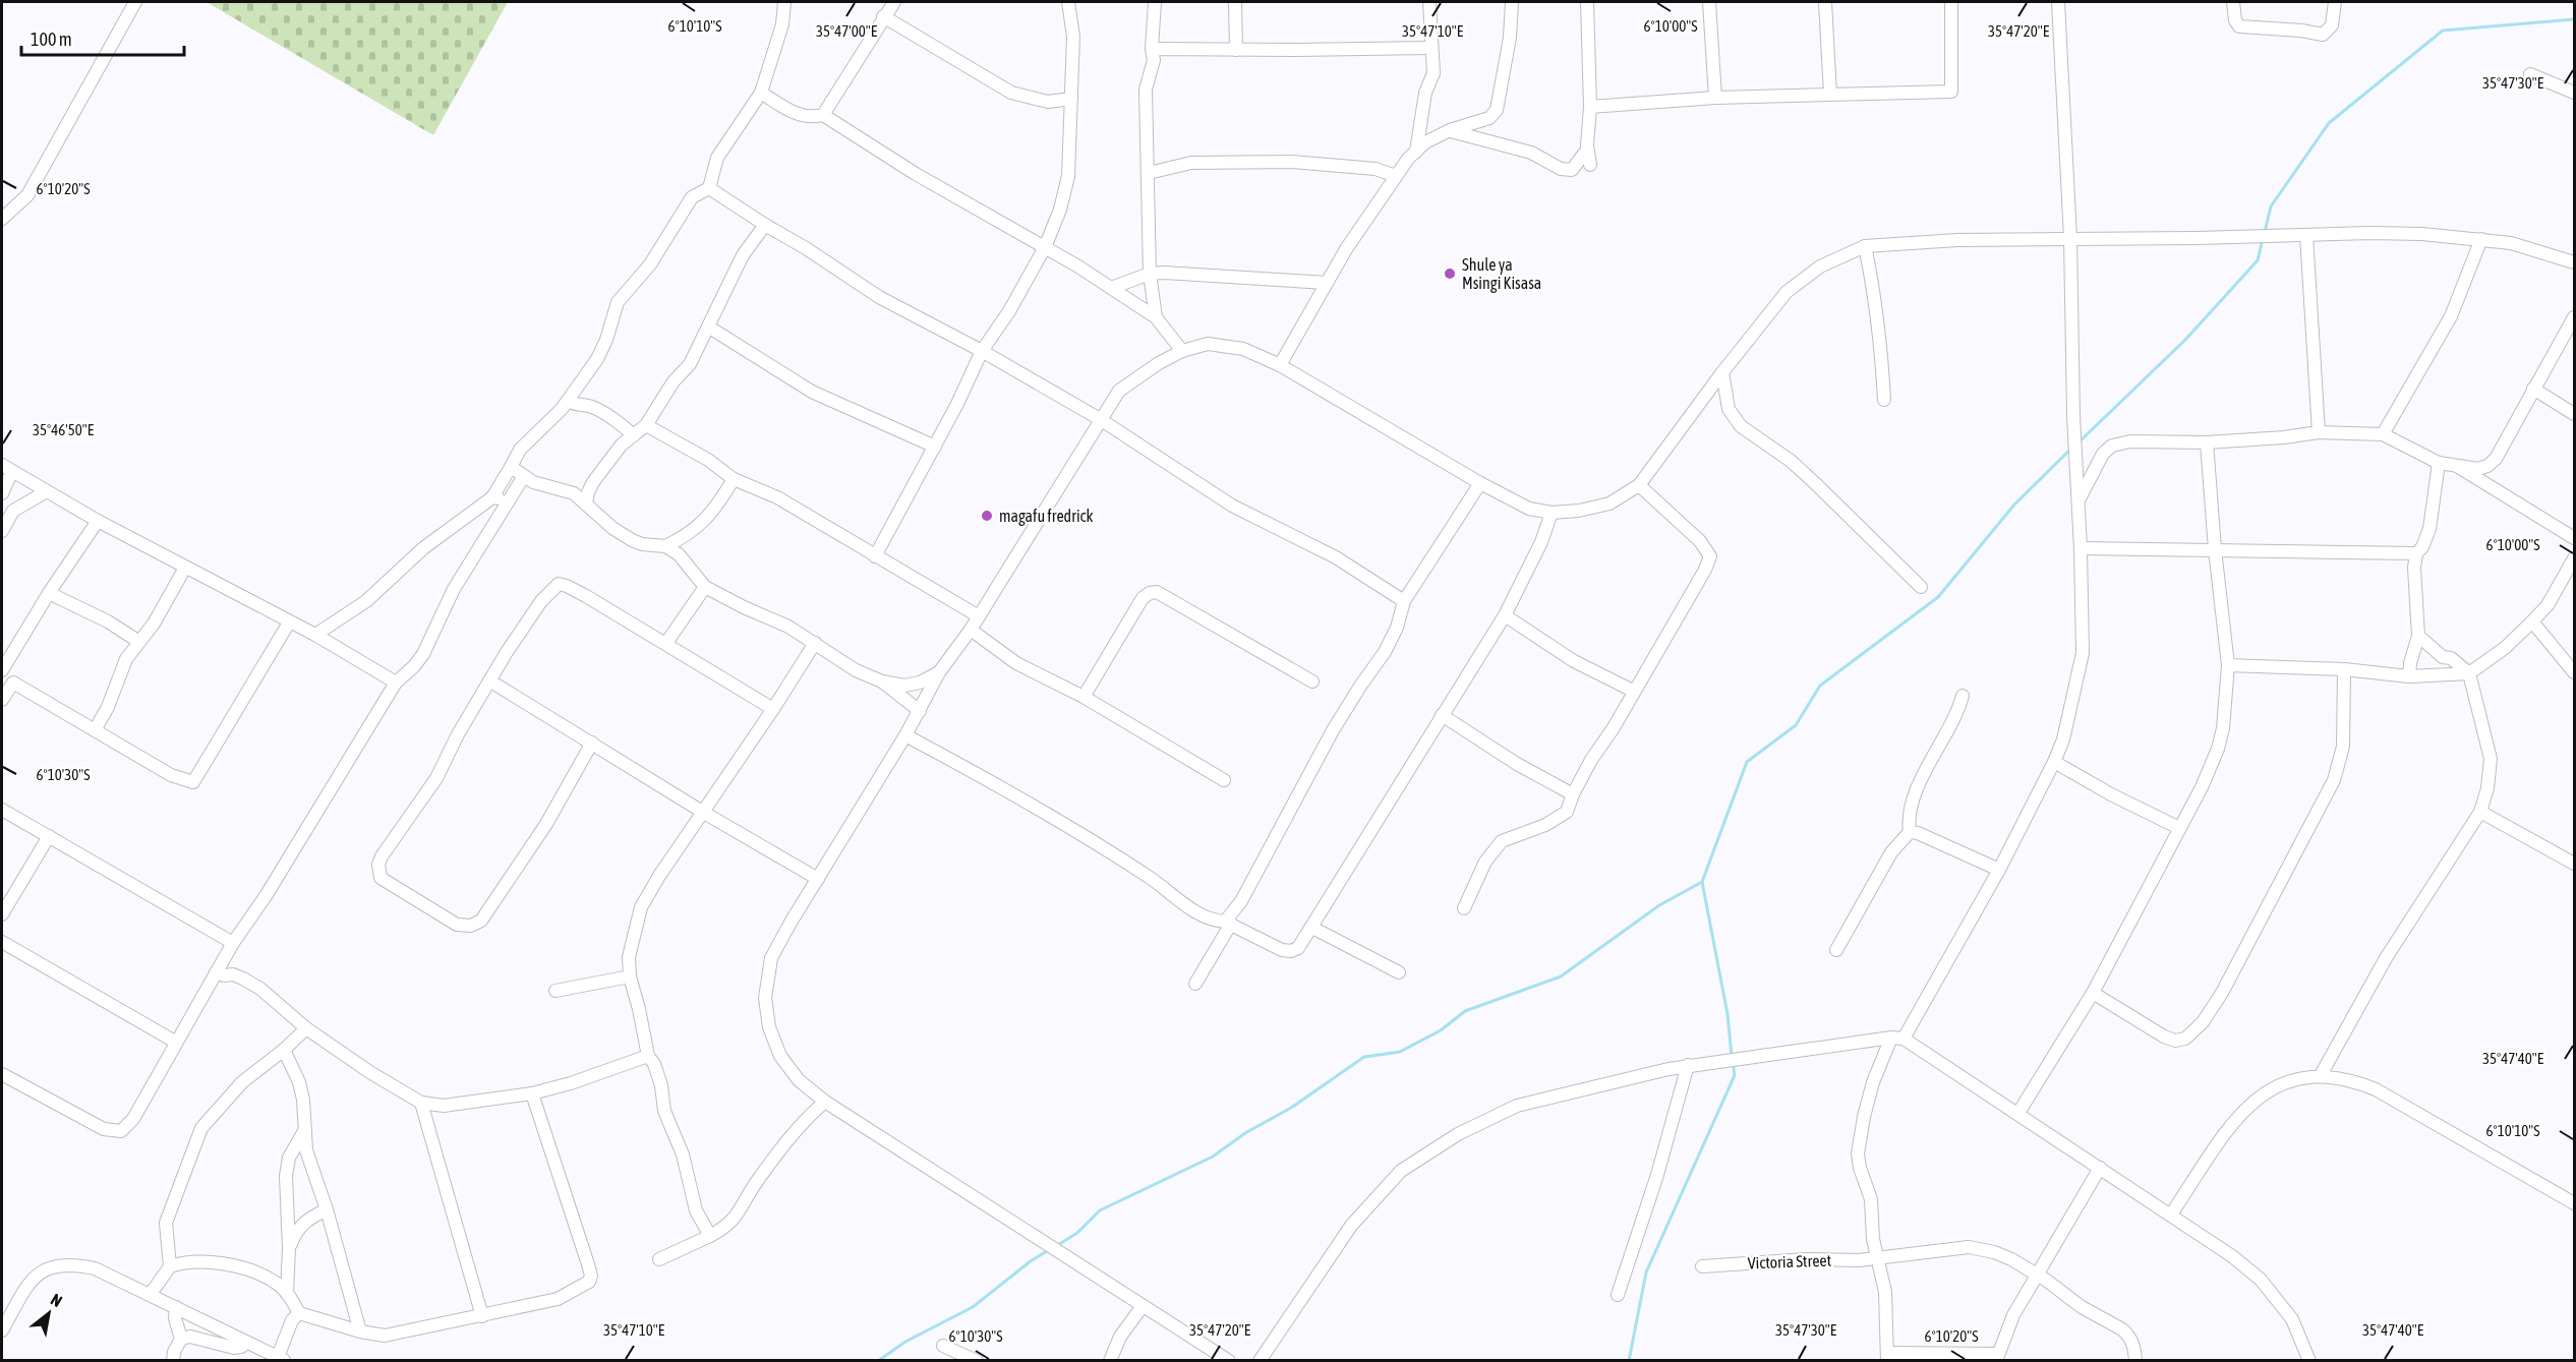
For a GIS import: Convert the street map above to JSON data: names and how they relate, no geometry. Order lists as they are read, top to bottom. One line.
{"streets":{"street":["Victoria Street"]},"places":["Shule ya Msingi Kisasa","magafu fredrick"],"scale_bar":"100 m","north":"top right","coordinates":["6°10'10\"S","6°10'00\"S","35°47'00\"E","35°47'10\"E","35°47'20\"E","35°47'30\"E","6°10'20\"S","35°46'50\"E","6°10'30\"S","35°47'40\"E"]}
